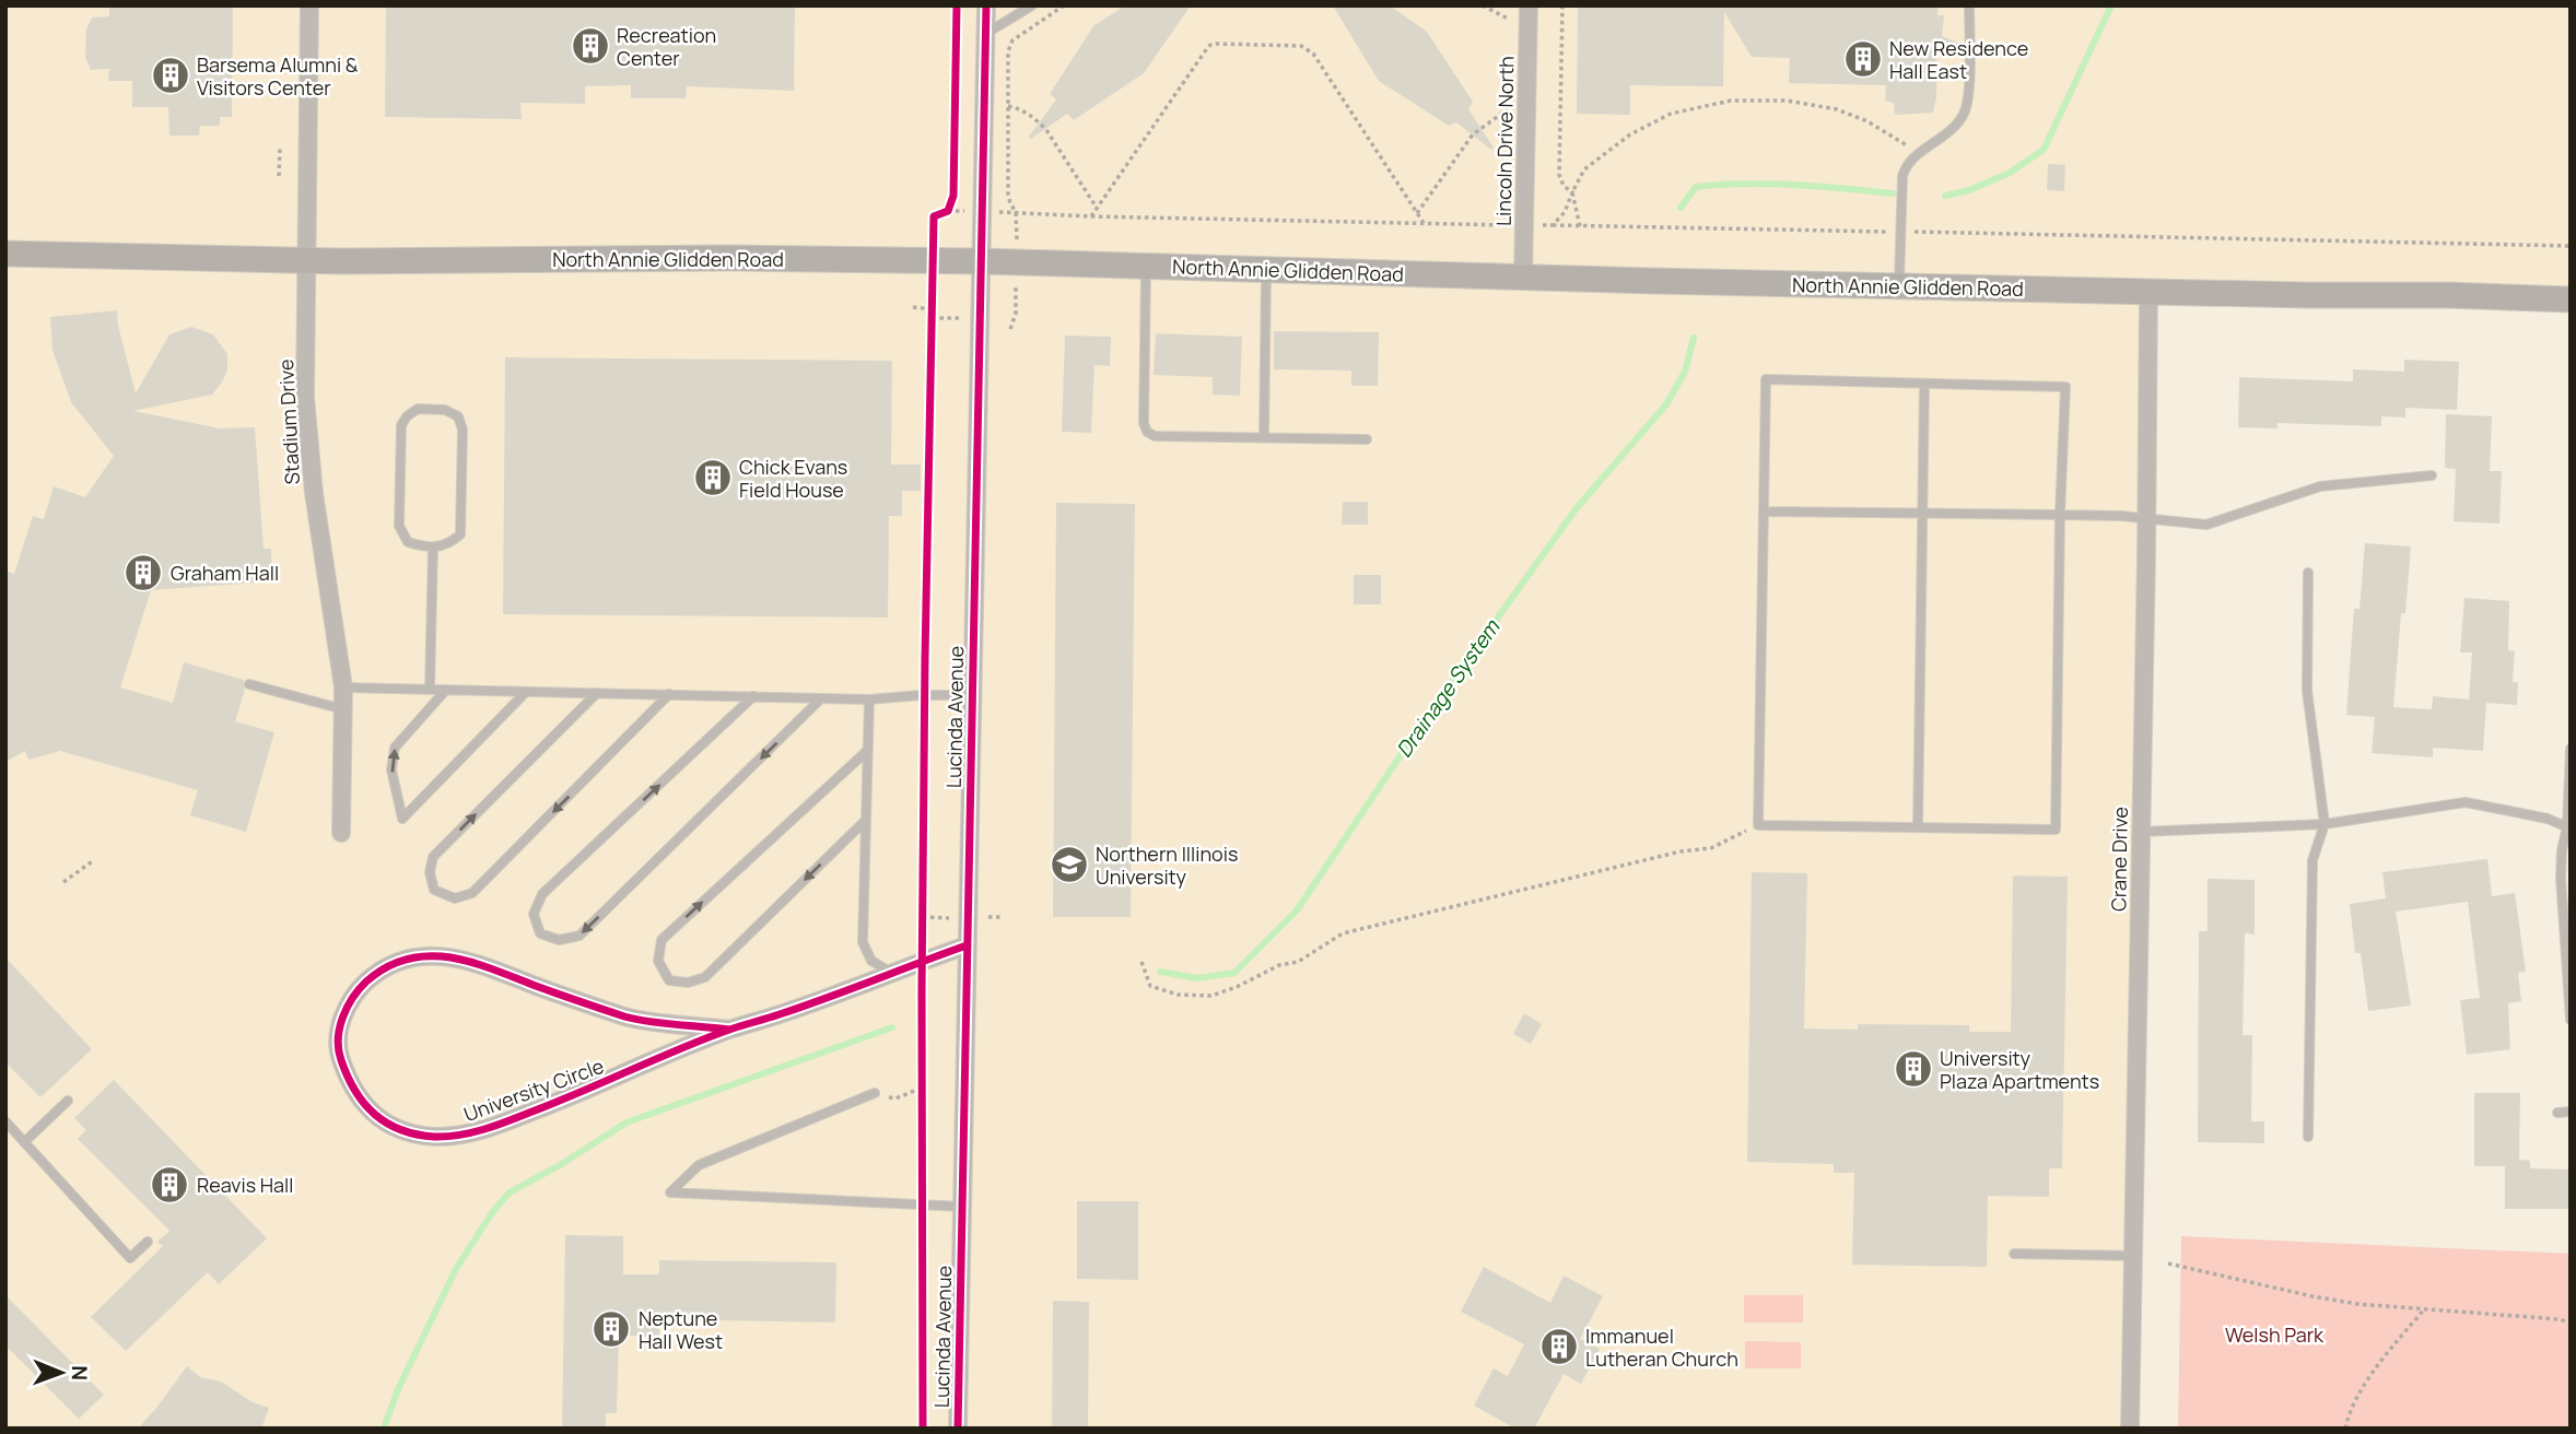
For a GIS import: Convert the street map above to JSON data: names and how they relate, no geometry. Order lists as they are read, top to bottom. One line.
{"streets":{"main road":["North Annie Glidden Road"],"street":["Lincoln Drive North","Stadium Drive","Lucinda Avenue","Crane Drive","University Circle"]},"crossings":[["Lincoln Drive North","North Annie Glidden Road"],["North Annie Glidden Road","Stadium Drive"],["North Annie Glidden Road","Lucinda Avenue"],["North Annie Glidden Road","Crane Drive"],["Lucinda Avenue","University Circle"]],"water":["Drainage System"],"parks":["Welsh Park"],"places":{"building":["Recreation Center","New Residence Hall East","Barsema Alumni & Visitors Center","Chick Evans Field House","Graham Hall","University Plaza Apartments","Reavis Hall","Neptune Hall West","Immanuel Lutheran Church"],"school or university":["Northern Illinois University"]},"north":"right"}
